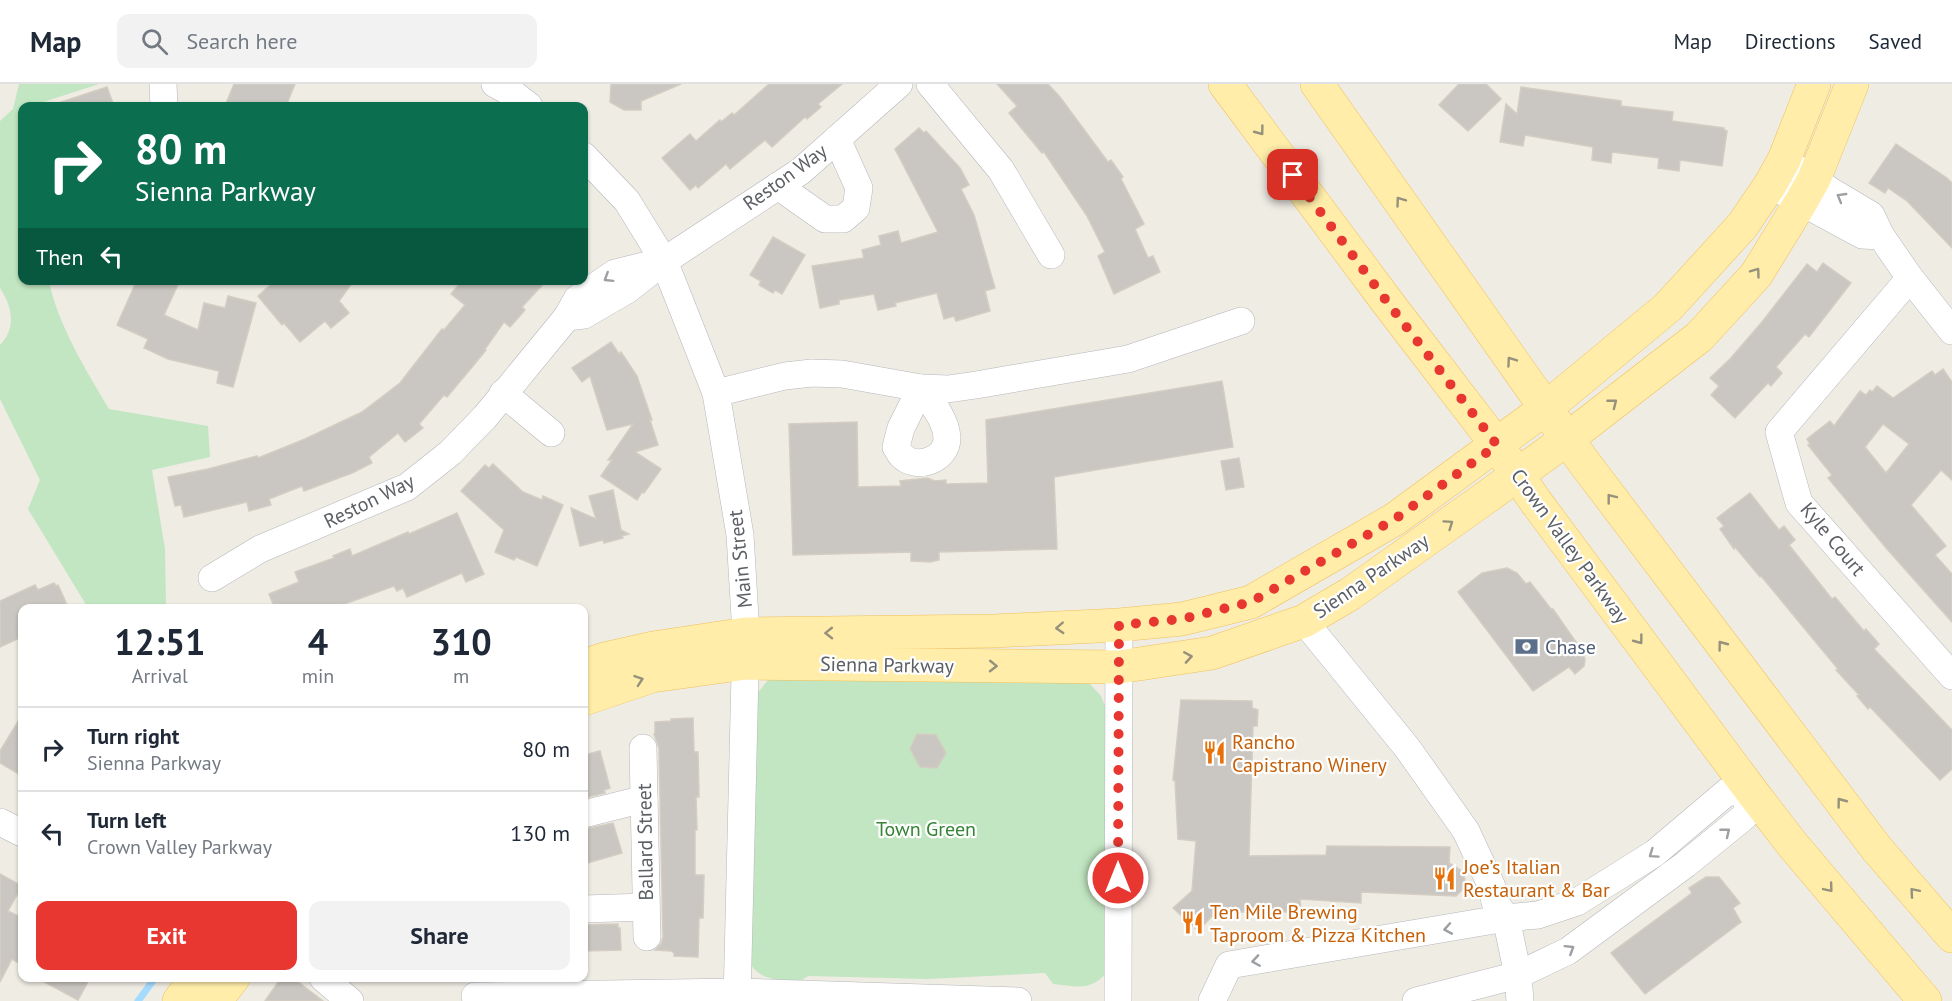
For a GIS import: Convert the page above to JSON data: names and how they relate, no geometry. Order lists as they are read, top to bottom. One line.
{"streets":{"main road":["Crown Valley Parkway","Sienna Parkway"],"street":["Reston Way","Kyle Court","Main Street","Ballard Street"]},"crossings":[["Reston Way","Main Street"],["Crown Valley Parkway","Sienna Parkway"],["Main Street","Sienna Parkway"]],"parks":["Town Green"],"places":{"bank":["Chase"],"restaurant":["Rancho Capistrano Winery","Joe’s Italian Restaurant & Bar","Ten Mile Brewing Taproom & Pizza Kitchen"]},"page":{"header":"Map","search":"Search here","nav":["Map","Directions","Saved"],"turn":["80 m","Sienna Parkway"],"then":"Then","eta":["12:51","Arrival","4","min","310","m"],"list":[{"name":"Turn right","note":"Sienna Parkway","value":"80 m"},{"name":"Turn left","note":"Crown Valley Parkway","value":"130 m"}],"buttons":["Exit","Share"]}}
